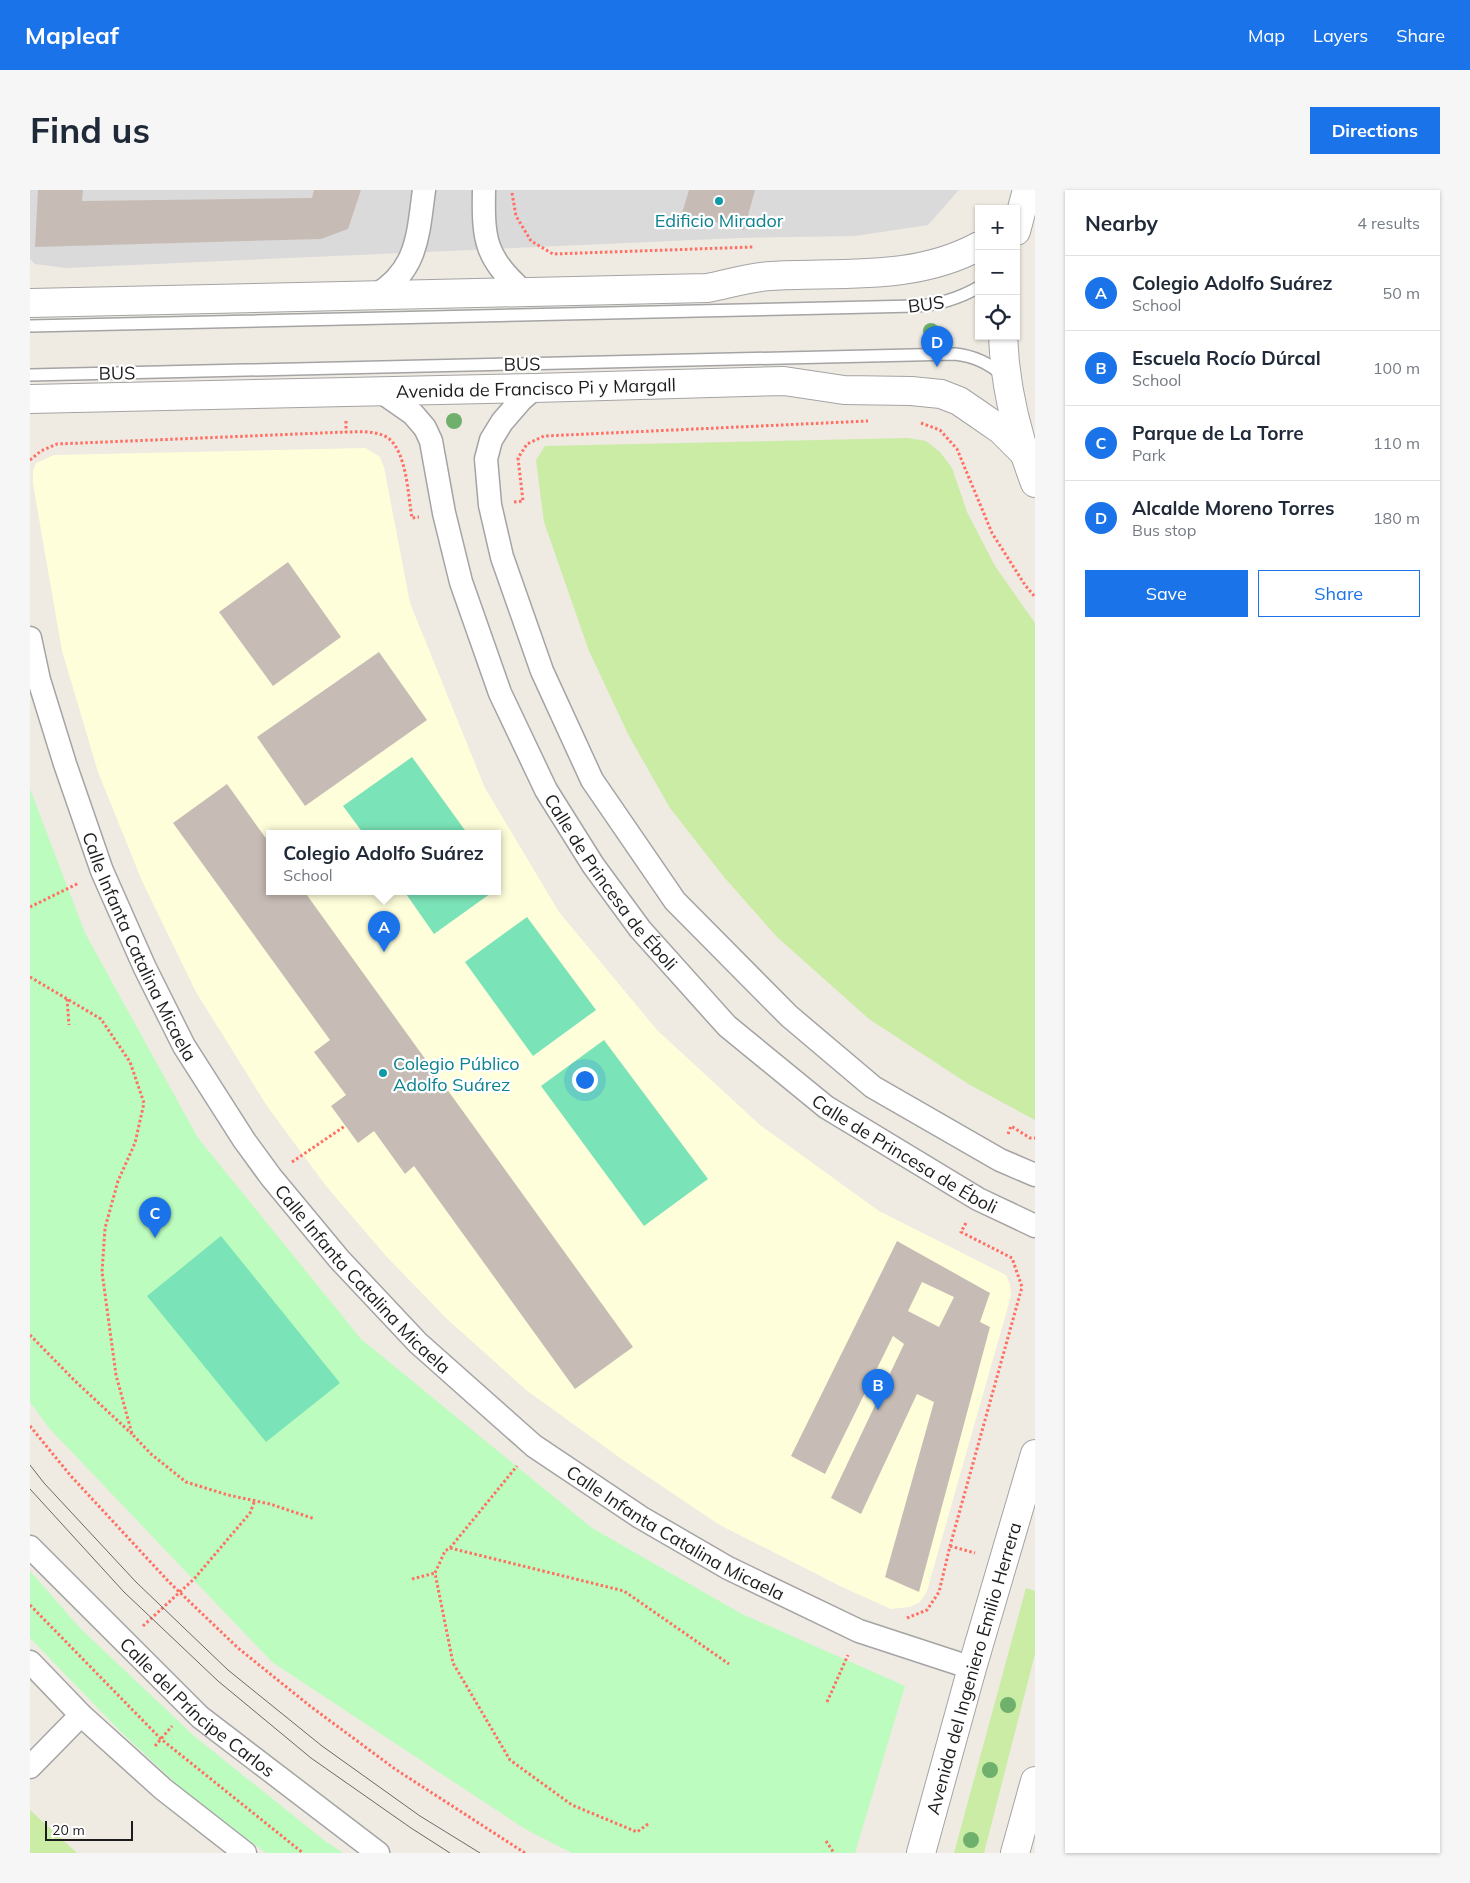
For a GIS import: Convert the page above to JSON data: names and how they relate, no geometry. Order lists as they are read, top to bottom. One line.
{"streets":{"street":["Avenida de Francisco Pi y Margall","Calle de Princesa de Éboli","Calle Infanta Catalina Micaela","Avenida del Ingeniero Emilio Herrera","Calle del Príncipe Carlos"],"lane":["BUS"]},"crossings":[["Avenida de Francisco Pi y Margall","Calle de Princesa de Éboli"],["Calle Infanta Catalina Micaela","Avenida del Ingeniero Emilio Herrera"]],"places":["Edificio Mirador","Colegio Público Adolfo Suárez"],"scale_bar":"20 m","page":{"header":"Mapleaf","nav":["Map","Layers","Share"],"buttons":["Directions",["Save","Share"]],"title":"Find us","heading":["Nearby","4 results"],"map_buttons":["+","−"],"list":[{"mark":"A","name":"Colegio Adolfo Suárez","note":"School","value":"50 m"},{"mark":"B","name":"Escuela Rocío Dúrcal","note":"School","value":"100 m"},{"mark":"C","name":"Parque de La Torre","note":"Park","value":"110 m"},{"mark":"D","name":"Alcalde Moreno Torres","note":"Bus stop","value":"180 m"}],"pins":["D","A","C","B"],"popup":["Colegio Adolfo Suárez","School"],"scale":"20 m"}}
